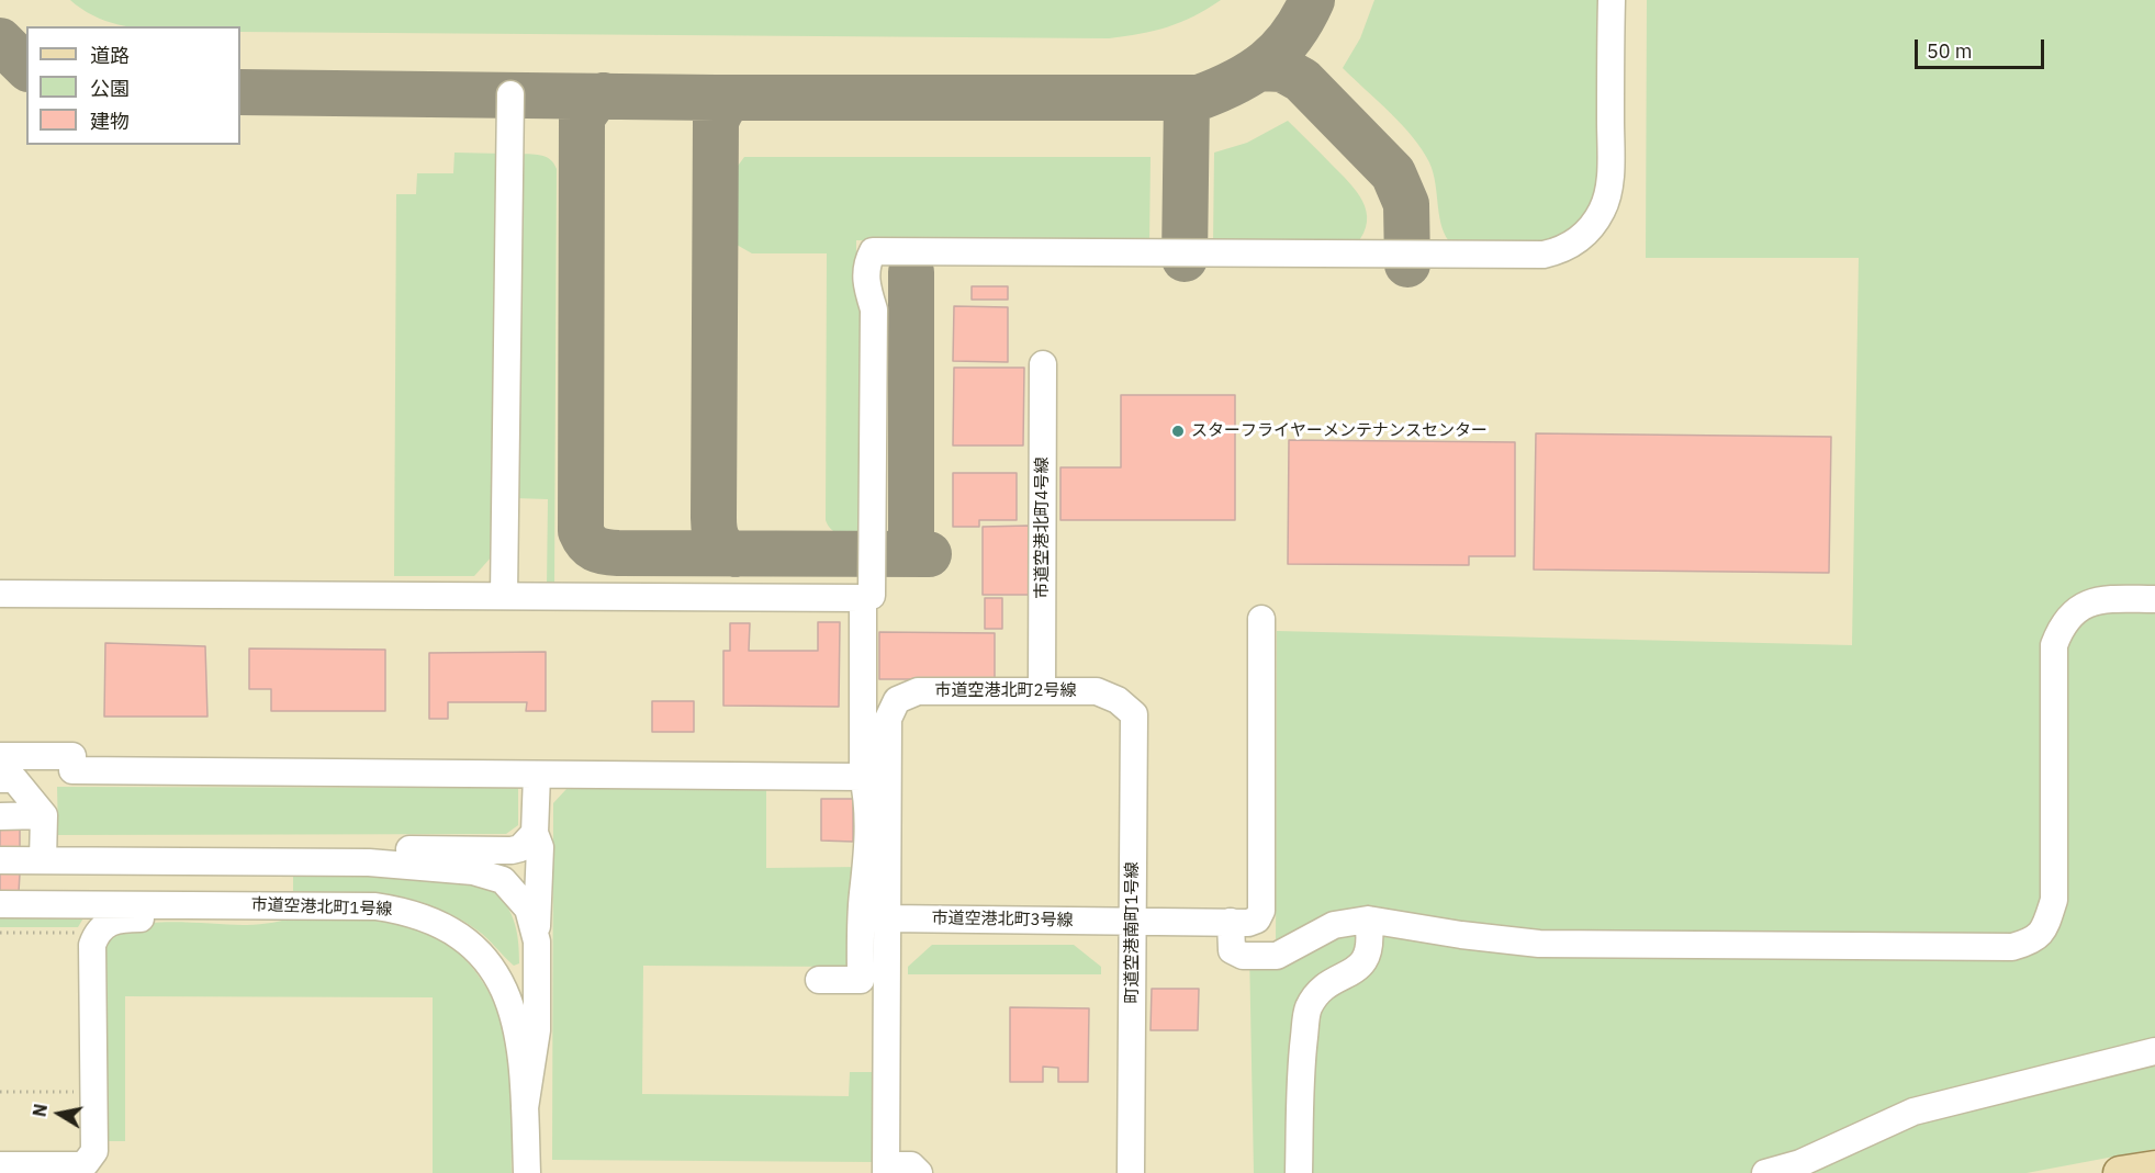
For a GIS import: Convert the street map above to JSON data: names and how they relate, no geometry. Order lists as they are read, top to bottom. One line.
{"streets":{"street":["市道空港北町4号線","市道空港北町2号線","市道空港北町1号線","市道空港北町3号線","町道空港南町1号線"]},"crossings":[["市道空港北町4号線","市道空港北町2号線"],["市道空港北町2号線","市道空港北町3号線"],["市道空港北町2号線","町道空港南町1号線"],["市道空港北町3号線","町道空港南町1号線"]],"places":["スターフライヤーメンテナンスセンター"],"legend":["道路","公園","建物"],"scale_bar":"50 m","north":"left"}
